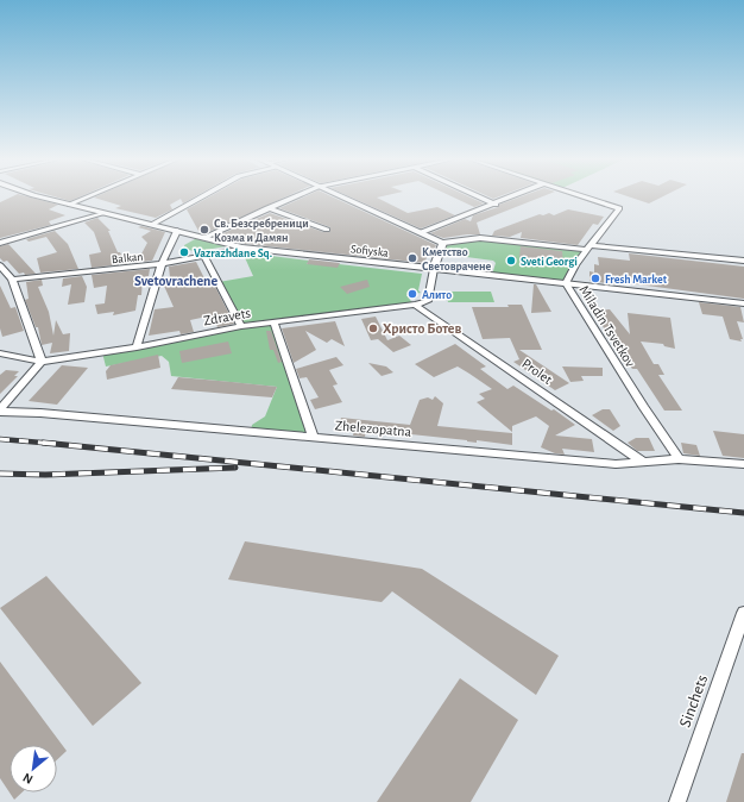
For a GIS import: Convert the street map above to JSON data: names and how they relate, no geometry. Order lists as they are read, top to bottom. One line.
{"streets":{"street":["Sofiyska","Balkan","Zdravets","Miladin Tsvetkov","Prolet","Zhelezopatna","Sinchets"]},"crossings":[["Sofiyska","Balkan"],["Sofiyska","Miladin Tsvetkov"],["Zdravets","Prolet"],["Miladin Tsvetkov","Zhelezopatna"],["Prolet","Zhelezopatna"]],"districts":["Svetovrachene"],"places":["Св. Безсребреници Козма и Дамян","Vazrazhdane Sq.","Кметство Световрачене","Sveti Georgi","Fresh Market","Алито","Христо Ботев"],"north":"bottom left"}
